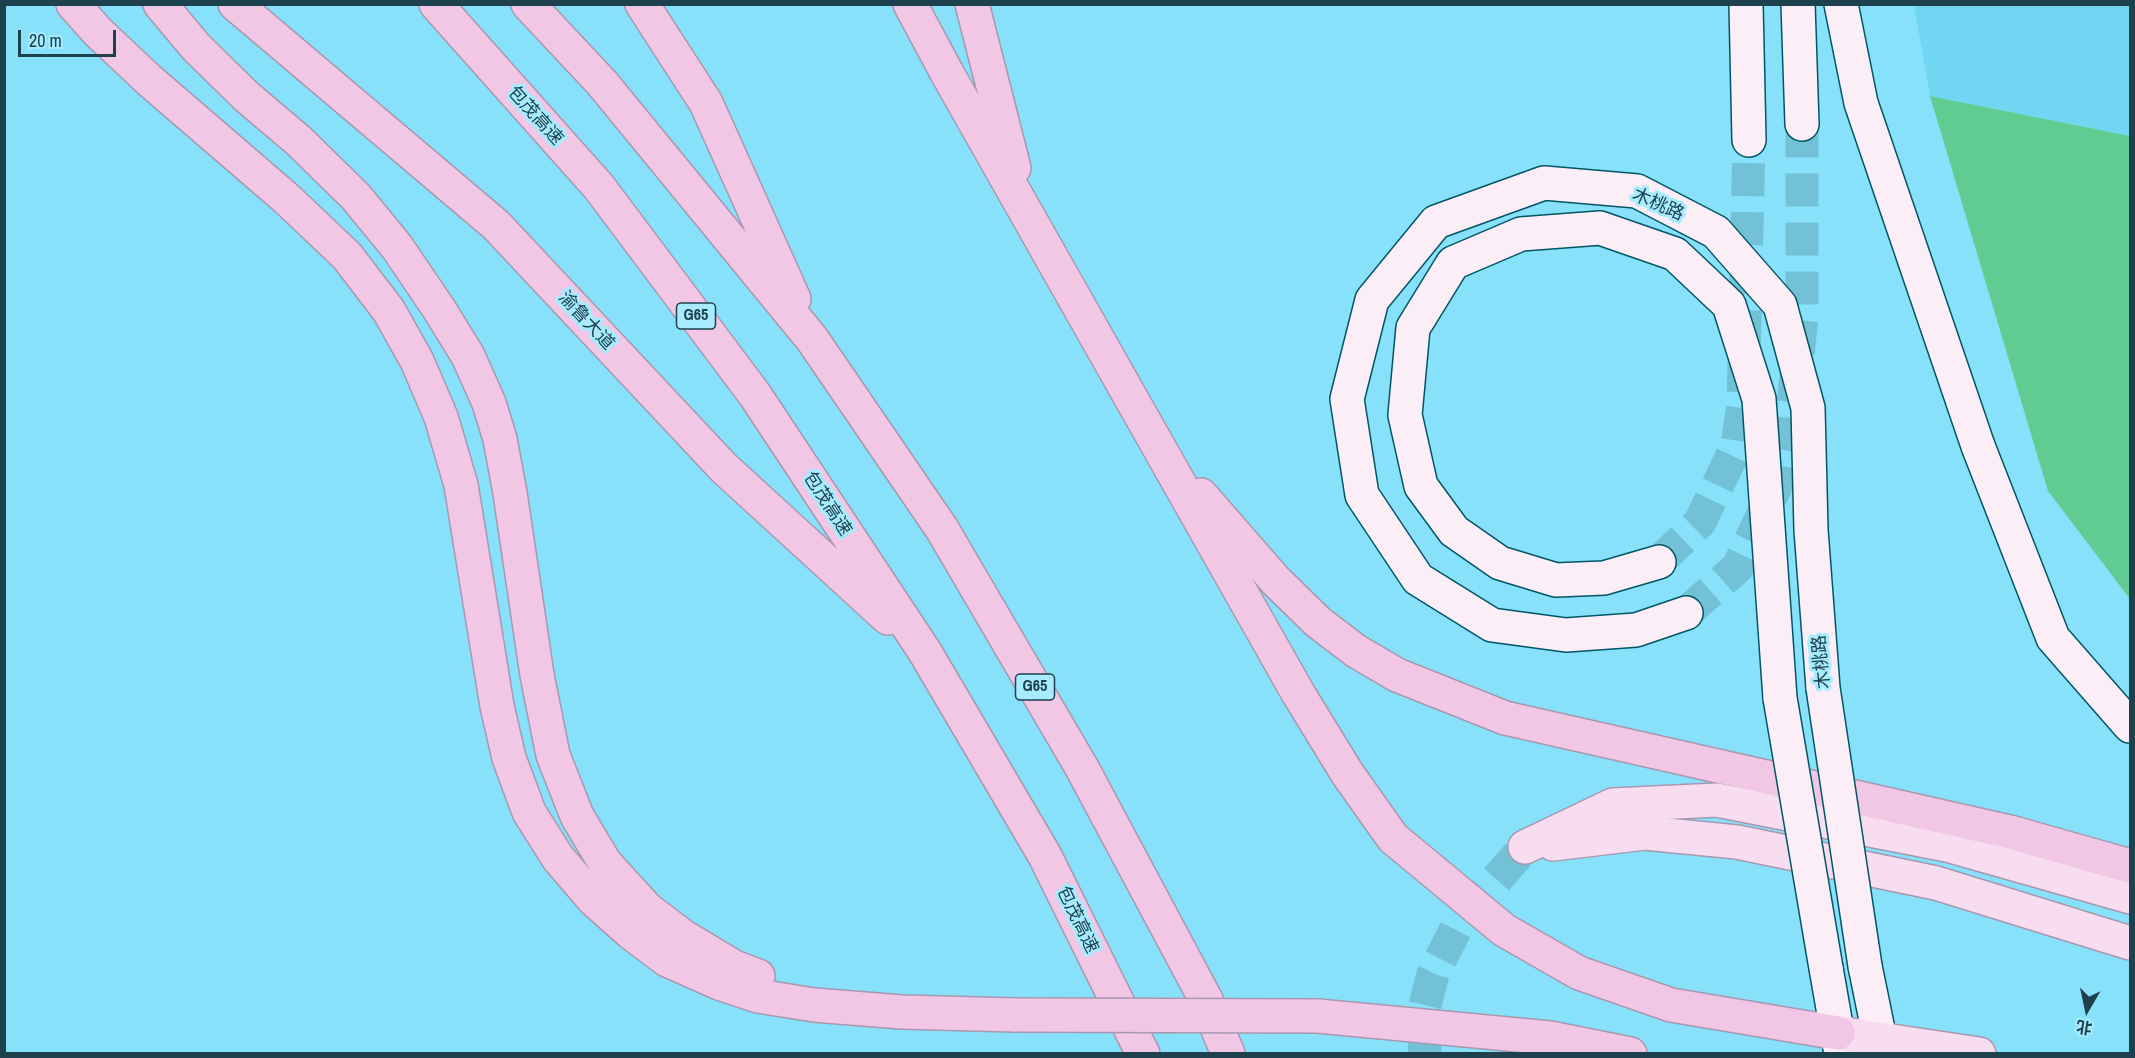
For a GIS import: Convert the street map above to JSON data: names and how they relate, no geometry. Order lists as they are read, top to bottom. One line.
{"streets":{"highway":["包茂高速","G65","渝鲁大道"],"street":["木桃路"]},"crossings":[["包茂高速","渝鲁大道"]],"scale_bar":"20 m","north":"bottom"}
